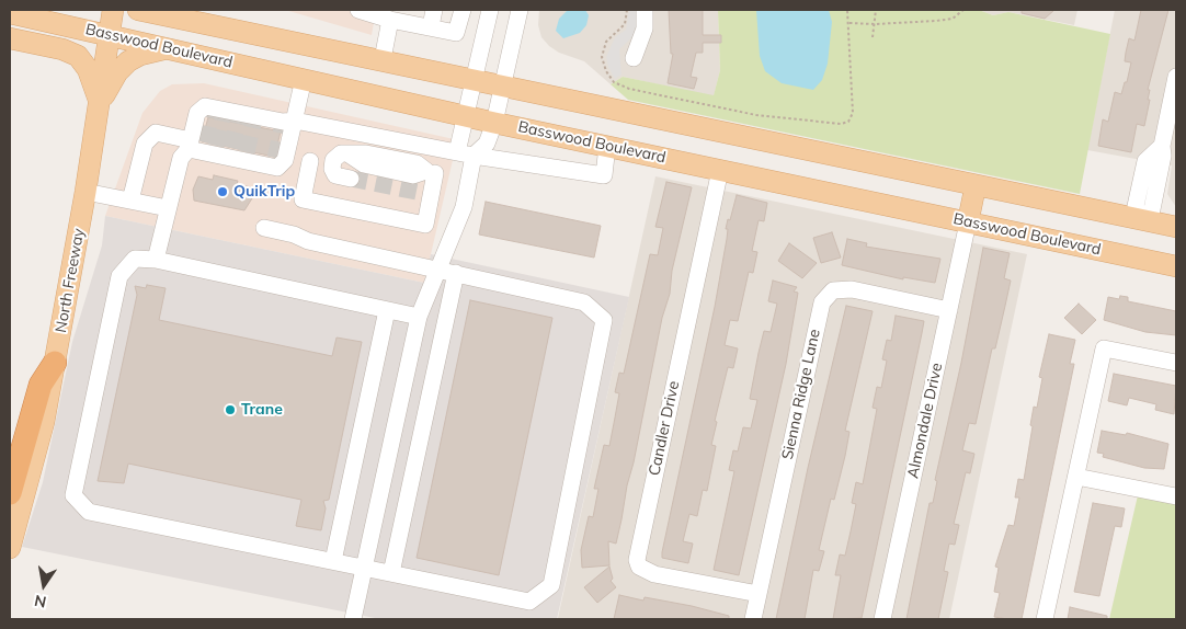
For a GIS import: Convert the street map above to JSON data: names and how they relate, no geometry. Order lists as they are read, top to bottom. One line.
{"streets":{"main road":["Basswood Boulevard","North Freeway"],"street":["Sienna Ridge Lane","Almondale Drive","Candler Drive"]},"crossings":[["Basswood Boulevard","North Freeway"],["Basswood Boulevard","Almondale Drive"],["Basswood Boulevard","Candler Drive"],["Sienna Ridge Lane","Almondale Drive"],["Sienna Ridge Lane","Candler Drive"]],"places":["QuikTrip","Trane"],"north":"bottom"}
